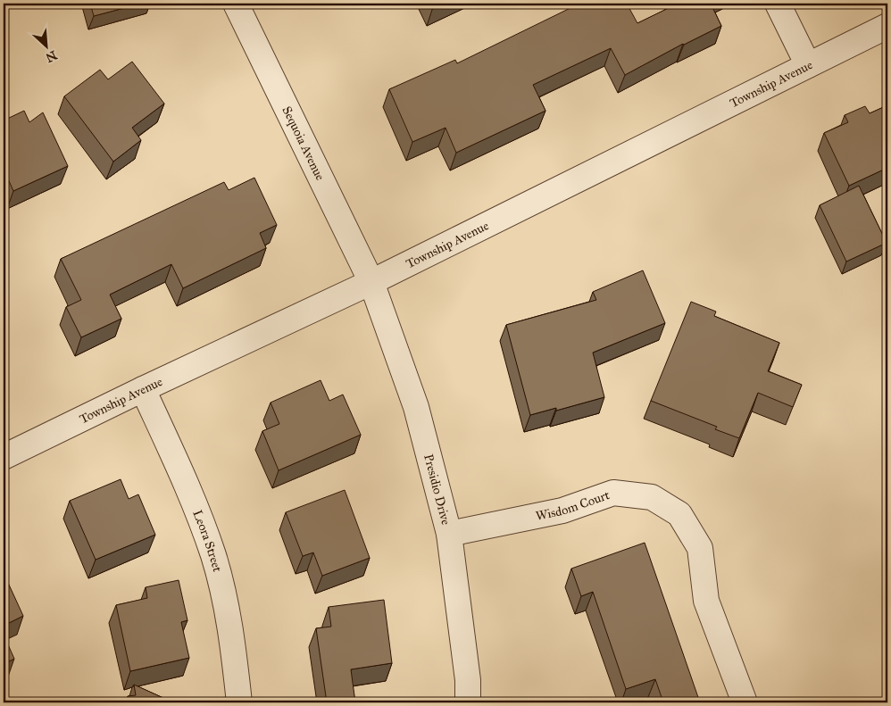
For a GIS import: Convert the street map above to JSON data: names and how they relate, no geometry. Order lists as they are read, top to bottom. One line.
{"streets":{"street":["Township Avenue","Sequoia Avenue","Presidio Drive","Wisdom Court","Leora Street"]},"crossings":[["Township Avenue","Sequoia Avenue"],["Township Avenue","Presidio Drive"],["Township Avenue","Leora Street"],["Sequoia Avenue","Presidio Drive"],["Presidio Drive","Wisdom Court"]],"north":"bottom right"}
